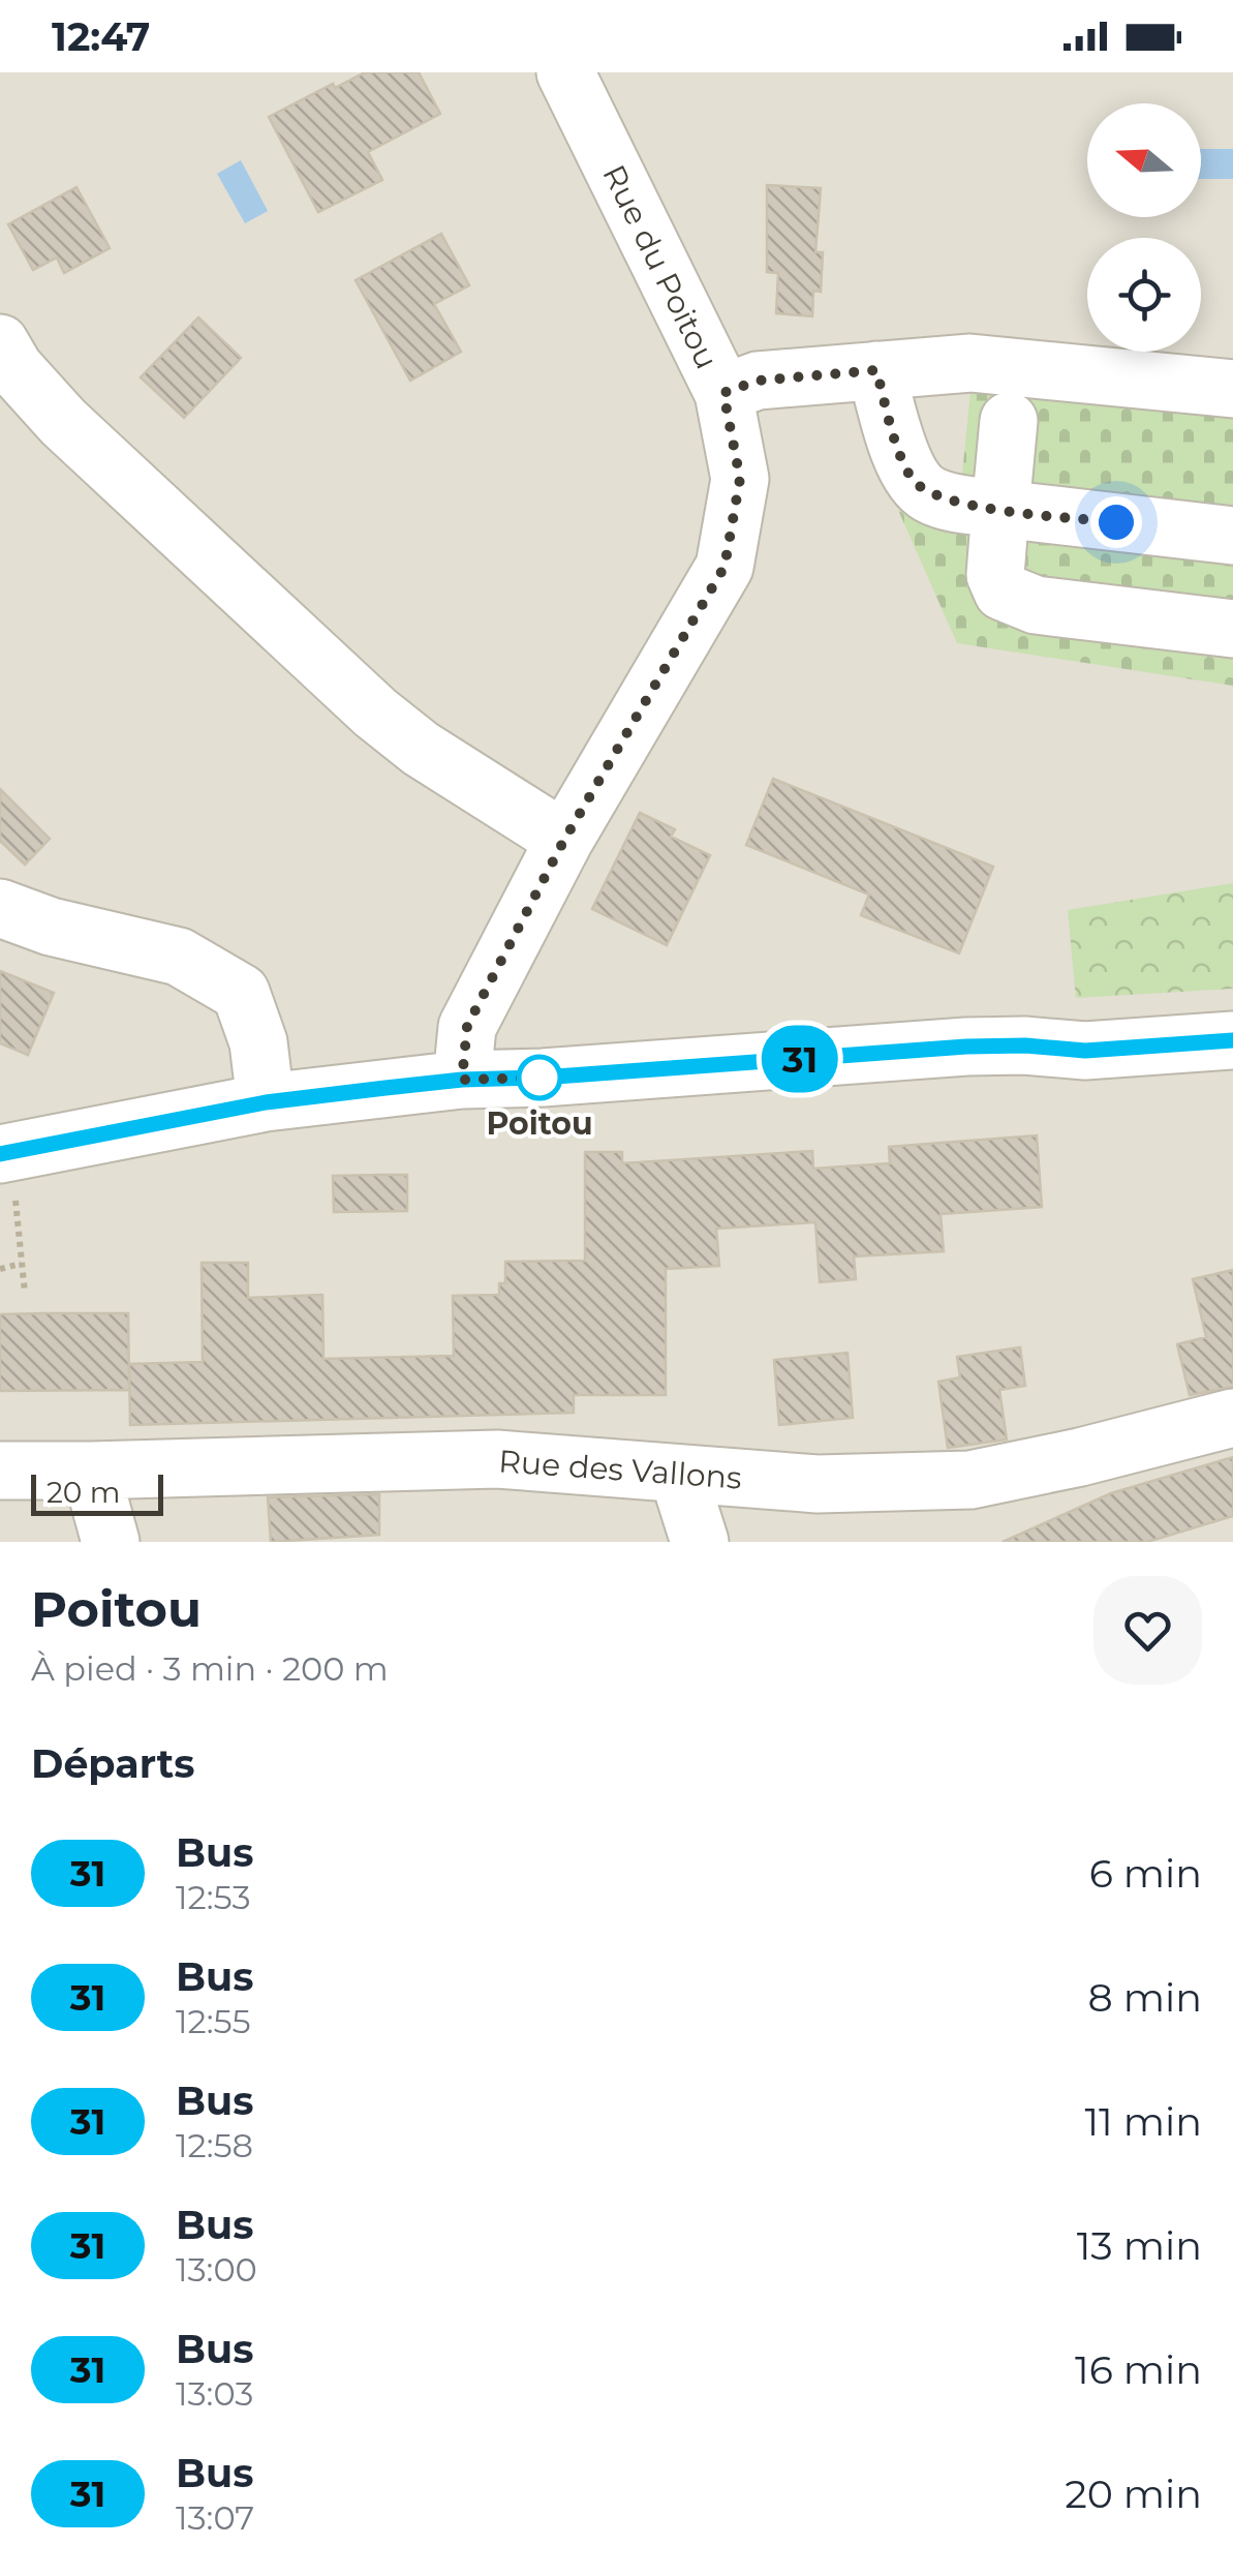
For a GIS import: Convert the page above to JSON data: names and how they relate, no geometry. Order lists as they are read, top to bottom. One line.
{"streets":{"street":["Rue du Poitou","Rue des Vallons"]},"places":["Poitou"],"lines":["bus line 31"],"scale_bar":"20 m","north":"left","page":{"status":"12:47","on_map":"31","scale":"20 m","heading":[["Poitou","À pied · 3 min · 200 m"],"Départs"],"list":[{"mark":"31","name":"Bus","note":"12:53","value":"6 min"},{"mark":"31","name":"Bus","note":"12:55","value":"8 min"},{"mark":"31","name":"Bus","note":"12:58","value":"11 min"},{"mark":"31","name":"Bus","note":"13:00","value":"13 min"},{"mark":"31","name":"Bus","note":"13:03","value":"16 min"},{"mark":"31","name":"Bus","note":"13:07","value":"20 min"}]}}
